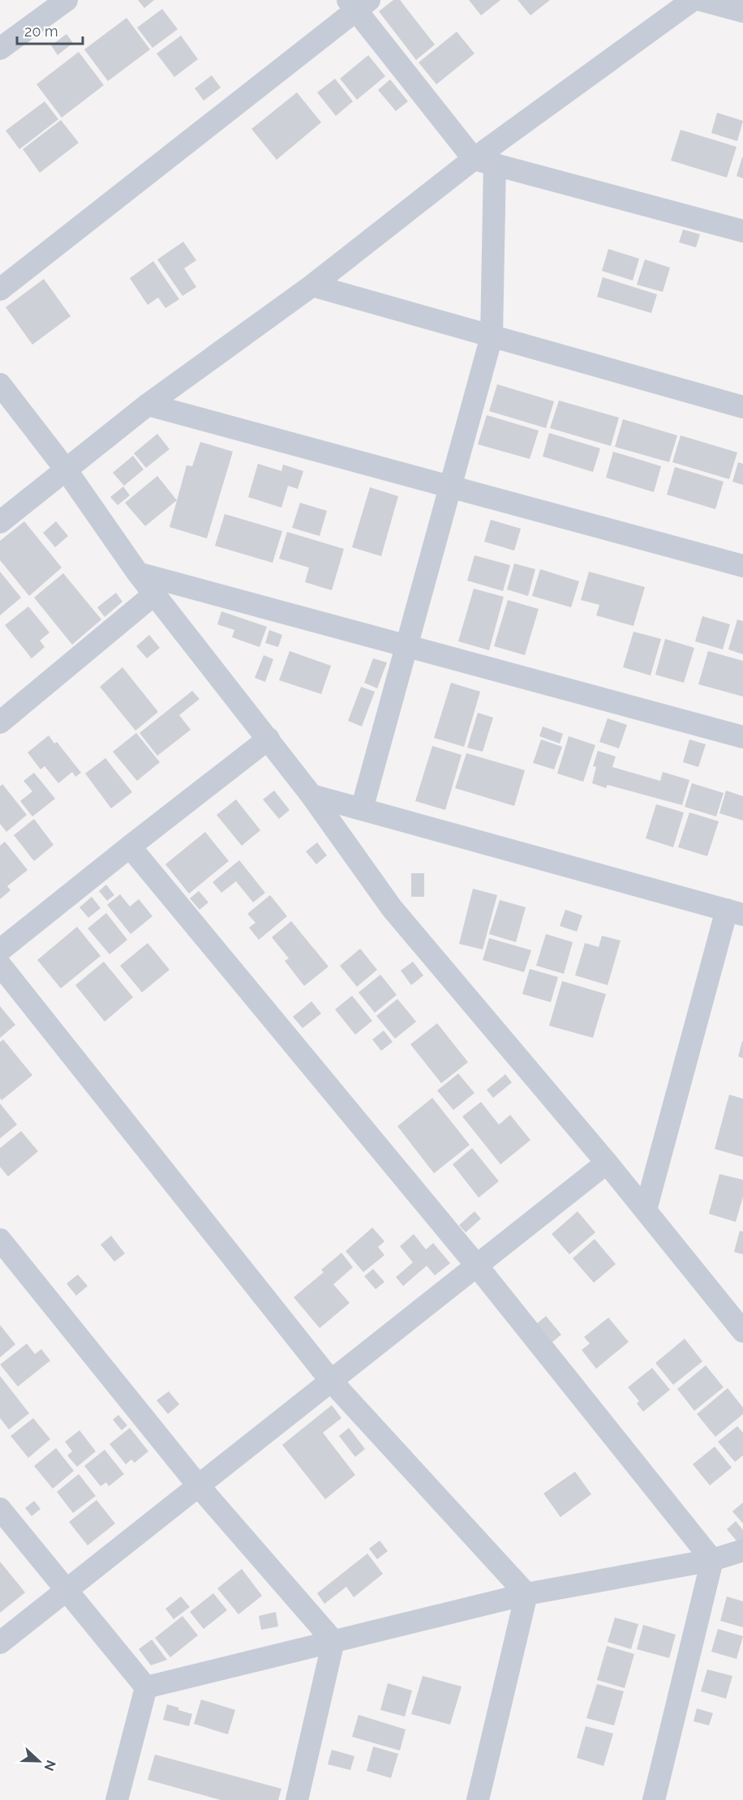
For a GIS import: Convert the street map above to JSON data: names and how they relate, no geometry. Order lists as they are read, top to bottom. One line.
{"scale_bar":"20 m","north":"right"}
